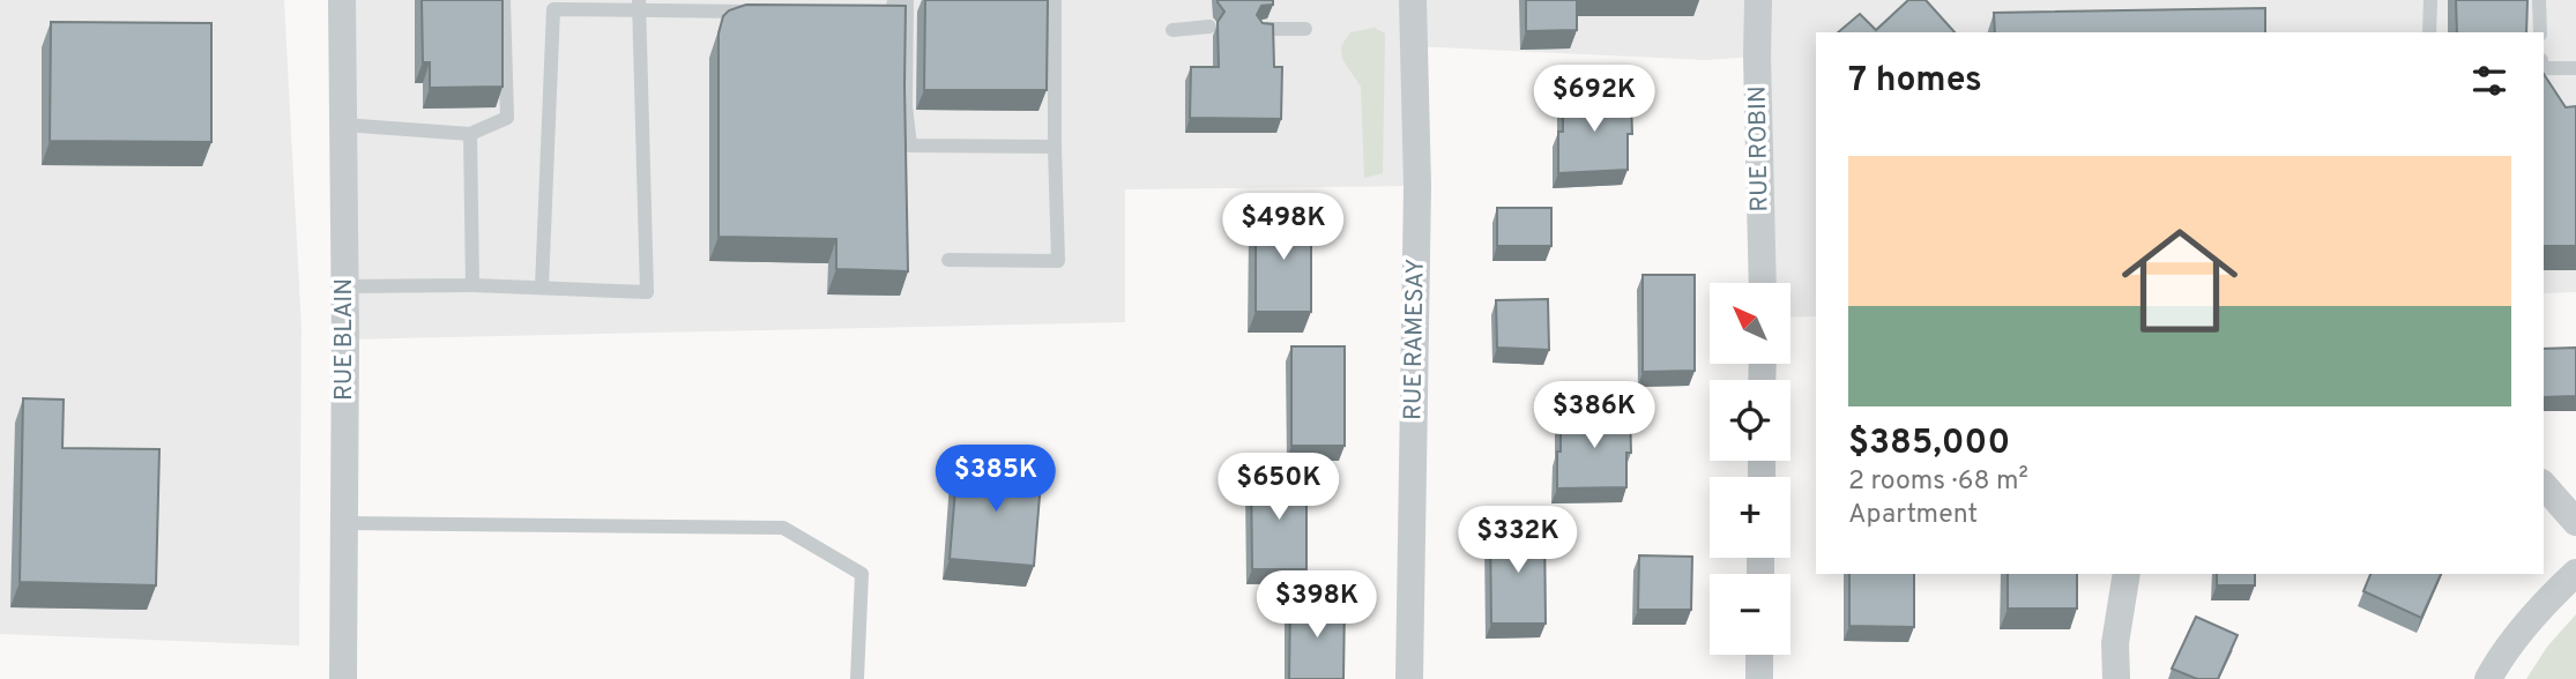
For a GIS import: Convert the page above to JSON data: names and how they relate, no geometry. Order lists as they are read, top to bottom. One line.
{"streets":{"street":["RUE ROBIN","RUE BLAIN","RUE RAMESAY"]},"north":"top left","page":{"heading":"7 homes","price":["$692K","$498K","$386K","$385K","$650K","$332K","$398K"],"list":[{"name":"$385,000","note":"2 rooms · 68 m² · Apartment"}],"map_buttons":["+","−"]}}
